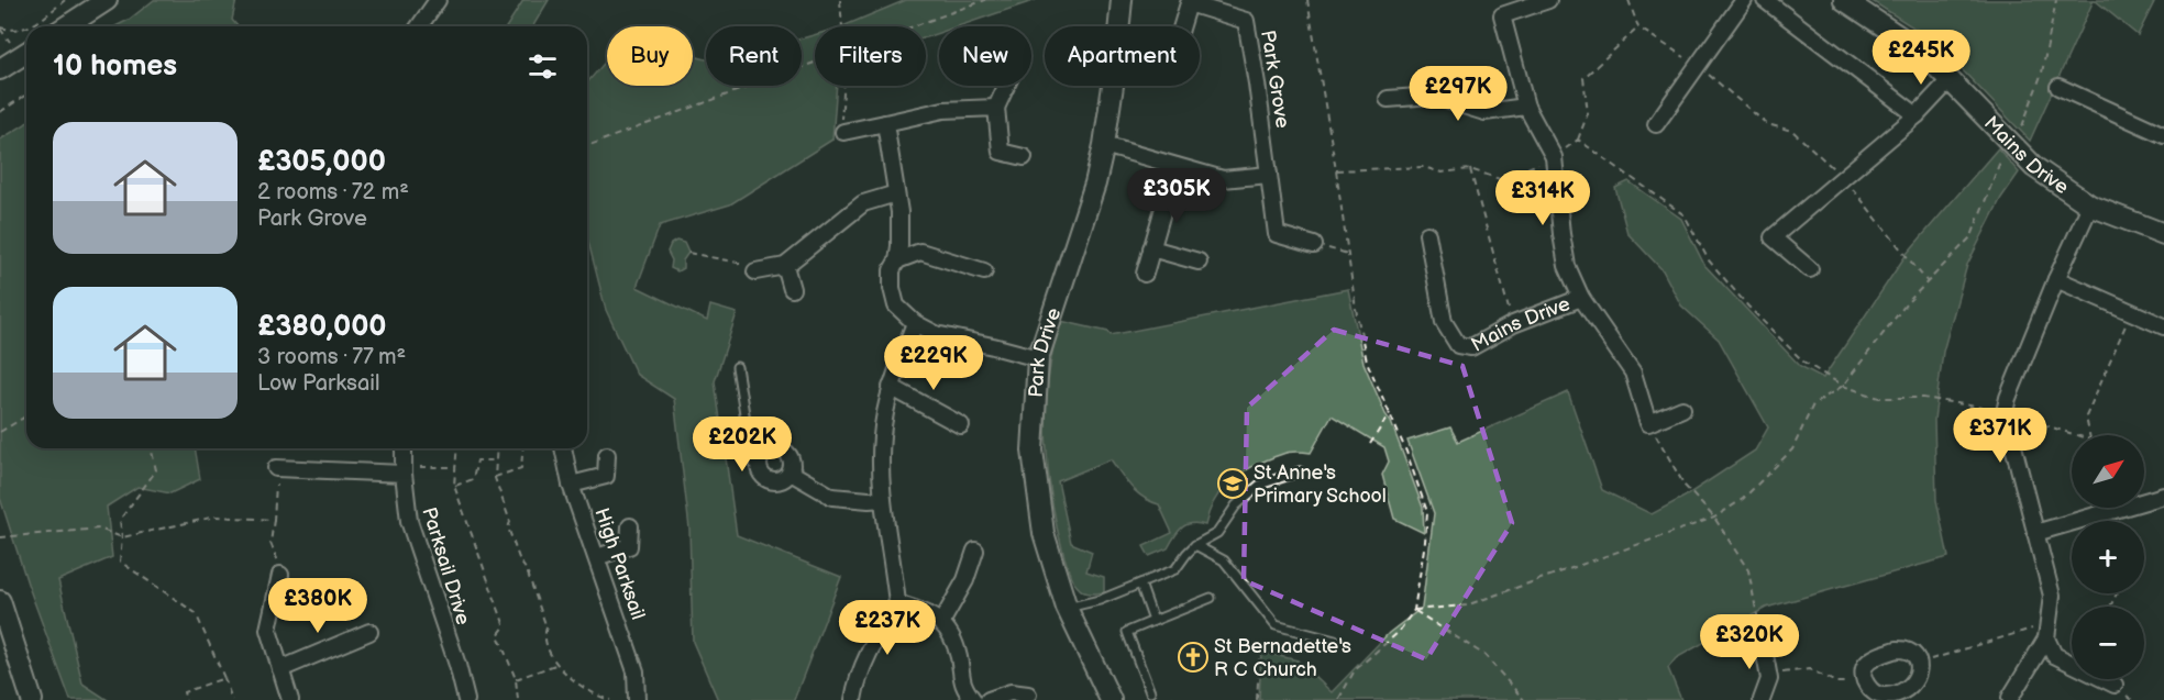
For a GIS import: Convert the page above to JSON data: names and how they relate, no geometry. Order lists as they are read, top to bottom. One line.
{"streets":{"street":["Park Grove","Mains Drive","Park Drive","High Parksail","Parksail Drive"]},"places":{"school or university":["St Anne's Primary School"],"church":["St Bernadette's R C Church"]},"north":"top right","page":{"chip":["Buy","Rent","Filters","New","Apartment"],"heading":"10 homes","price":["£245K","£297K","£305K","£314K","£229K","£371K","£202K","£380K","£237K","£320K"],"list":[{"name":"£305,000","note":"2 rooms · 72 m² · Park Grove"},{"name":"£380,000","note":"3 rooms · 77 m² · Low Parksail"}],"map_buttons":["+","−"]}}
